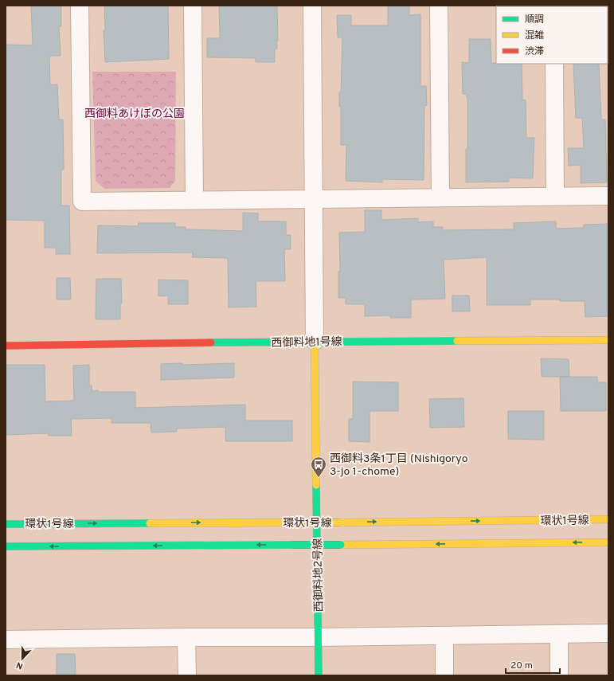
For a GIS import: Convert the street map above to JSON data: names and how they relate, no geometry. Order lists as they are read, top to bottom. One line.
{"streets":{"main road":["西御料地1号線","環状1号線","西御料地2号線"]},"crossings":[["西御料地1号線","西御料地2号線"]],"parks":["西御料あけぼの公園"],"places":{"bus stop":["西御料3条1丁目 (Nishigoryo 3-jo 1-chome)"]},"legend":["順調","混雑","渋滞"],"scale_bar":"20 m","north":"bottom"}
